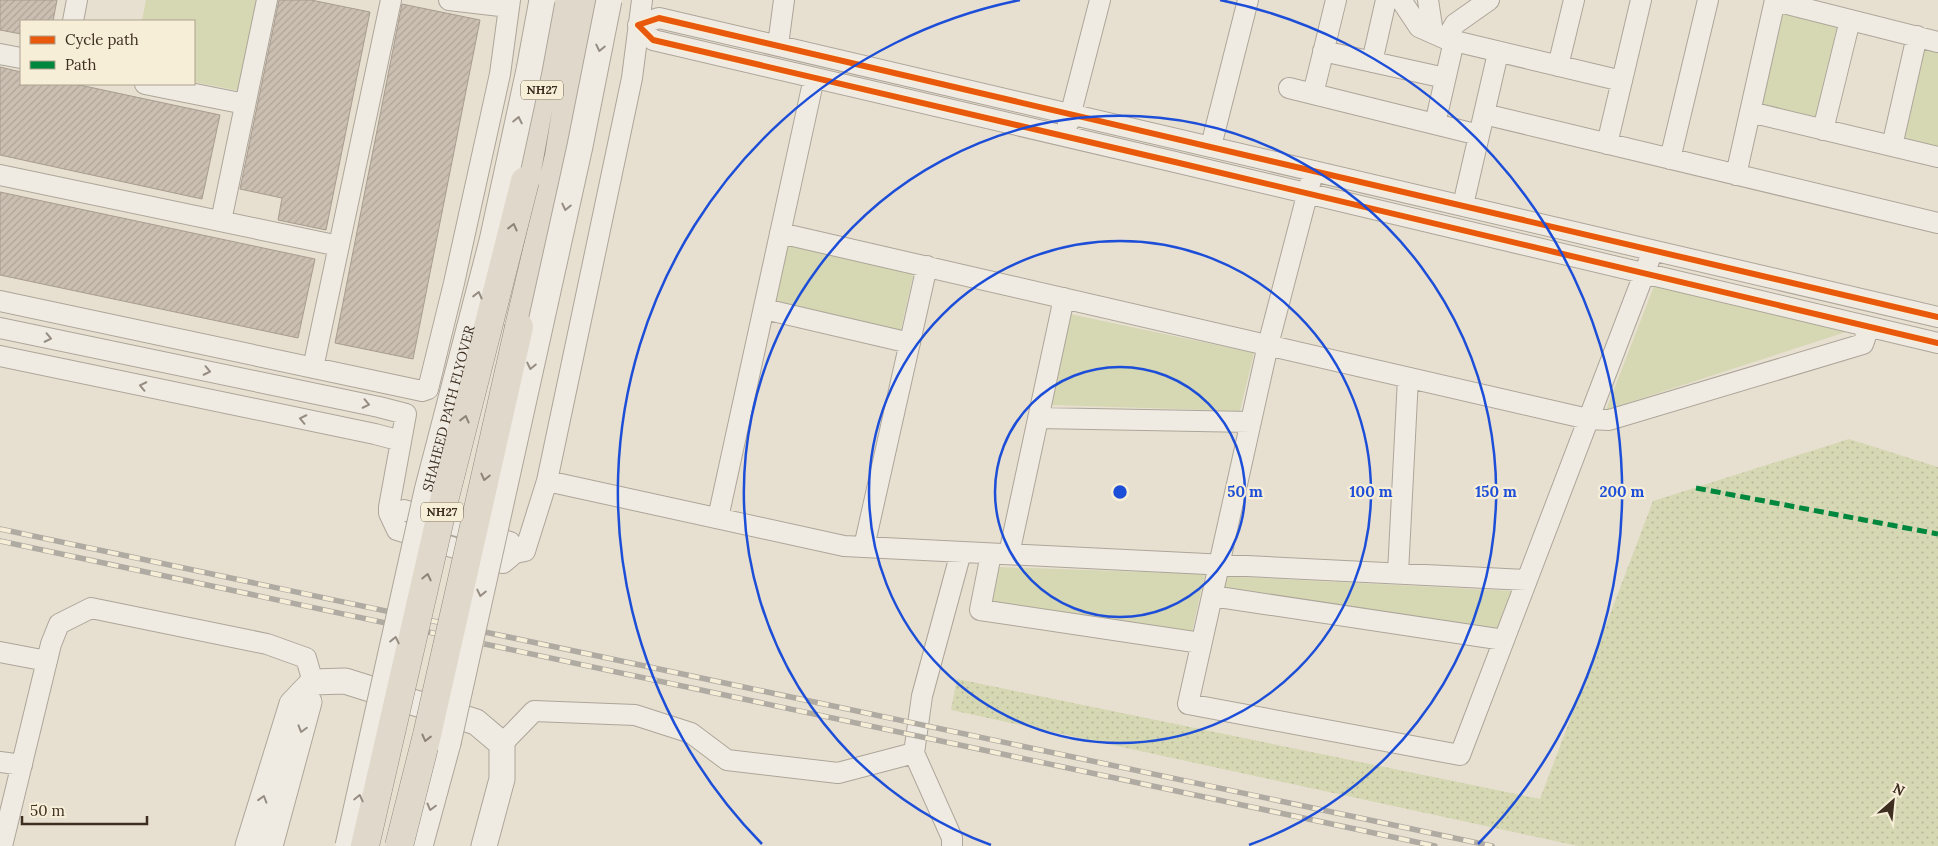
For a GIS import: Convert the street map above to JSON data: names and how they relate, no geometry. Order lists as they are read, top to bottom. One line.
{"streets":{"highway":["NH27","SHAHEED PATH FLYOVER"]},"legend":["Cycle path","Path"],"scale_bar":"50 m","north":"top right","rings":["50 m","100 m","150 m","200 m"]}
